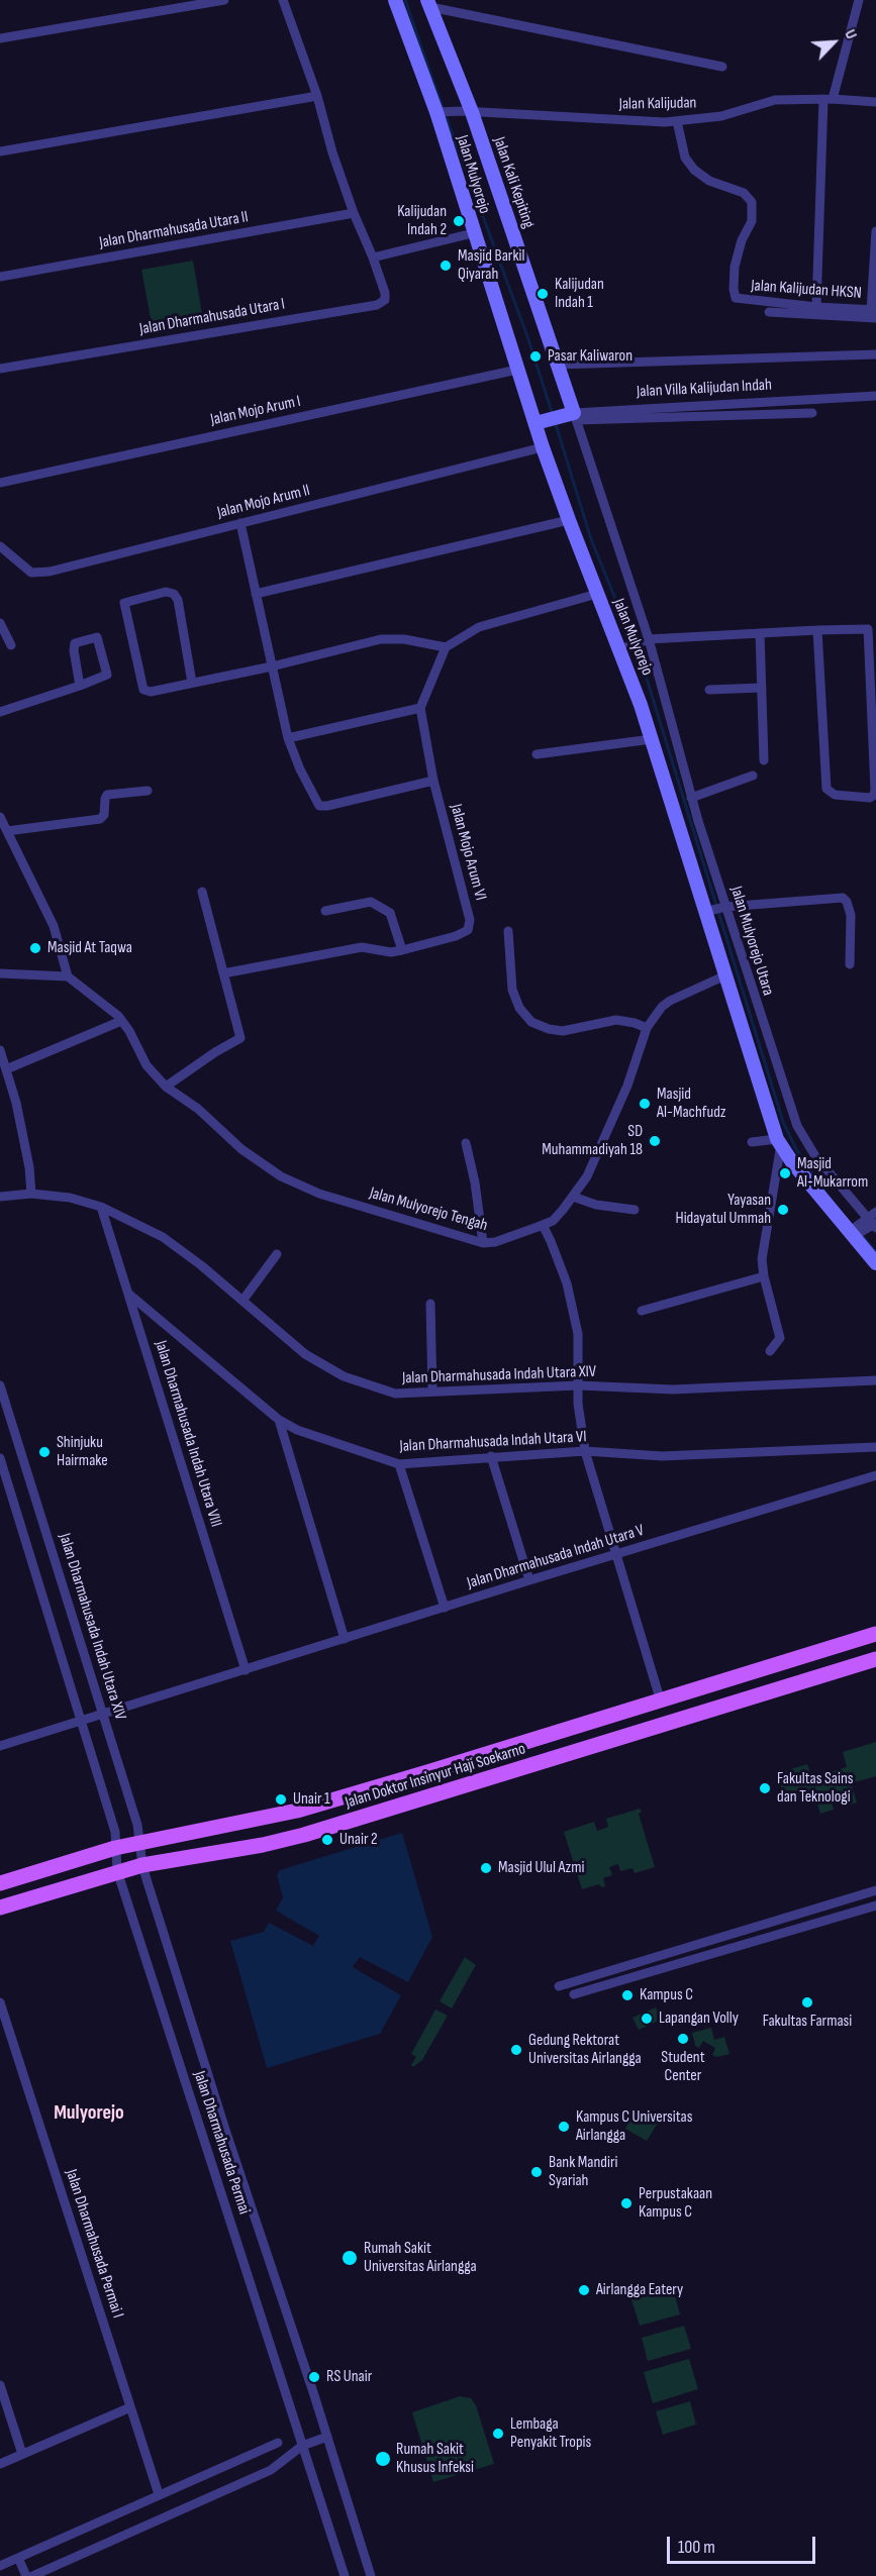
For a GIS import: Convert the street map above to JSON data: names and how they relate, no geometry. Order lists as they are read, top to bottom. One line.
{"streets":{"main road":["Jalan Mulyorejo","Jalan Kali Kepiting","Jalan Villa Kalijudan Indah","Jalan Doktor Insinyur Haji Soekarno"],"street":["Jalan Kalijudan","Jalan Dharmahusada Utara II","Jalan Kalijudan HKSN","Jalan Dharmahusada Utara I","Jalan Mojo Arum I","Jalan Mojo Arum II","Jalan Mojo Arum VI","Jalan Mulyorejo Utara","Jalan Mulyorejo Tengah","Jalan Dharmahusada Indah Utara XIV","Jalan Dharmahusada Indah Utara VIII","Jalan Dharmahusada Indah Utara VI","Jalan Dharmahusada Indah Utara V","Jalan Dharmahusada Permai","Jalan Dharmahusada Permai I"]},"crossings":[["Jalan Kalijudan","Jalan Mulyorejo"],["Jalan Kalijudan","Jalan Kali Kepiting"],["Jalan Kalijudan","Jalan Kalijudan HKSN"],["Jalan Mulyorejo","Jalan Villa Kalijudan Indah"],["Jalan Mulyorejo","Jalan Mojo Arum I"],["Jalan Mulyorejo","Jalan Mojo Arum II"],["Jalan Mulyorejo","Jalan Mulyorejo Utara"],["Jalan Mulyorejo","Jalan Mulyorejo Tengah"],["Jalan Kali Kepiting","Jalan Villa Kalijudan Indah"],["Jalan Kali Kepiting","Jalan Mulyorejo Utara"],["Jalan Dharmahusada Utara II","Jalan Dharmahusada Utara I"],["Jalan Villa Kalijudan Indah","Jalan Mulyorejo Utara"],["Jalan Mulyorejo Utara","Jalan Mulyorejo Tengah"],["Jalan Dharmahusada Indah Utara XIV","Jalan Dharmahusada Indah Utara VIII"],["Jalan Dharmahusada Indah Utara XIV","Jalan Dharmahusada Indah Utara V"],["Jalan Dharmahusada Indah Utara XIV","Jalan Doktor Insinyur Haji Soekarno"],["Jalan Dharmahusada Indah Utara XIV","Jalan Dharmahusada Permai"],["Jalan Dharmahusada Indah Utara VIII","Jalan Dharmahusada Indah Utara VI"],["Jalan Dharmahusada Indah Utara VIII","Jalan Dharmahusada Indah Utara V"],["Jalan Doktor Insinyur Haji Soekarno","Jalan Dharmahusada Permai"]],"districts":["Mulyorejo"],"places":["Kalijudan Indah 2","Masjid Barkil Qiyarah","Kalijudan Indah 1","Pasar Kaliwaron","Masjid At Taqwa","Masjid Al-Machfudz","SD Muhammadiyah 18","Masjid Al-Mukarrom","Yayasan Hidayatul Ummah","Shinjuku Hairmake","Fakultas Sains dan Teknologi","Unair 1","Unair 2","Masjid Ulul Azmi","Kampus C","Fakultas Farmasi","Lapangan Volly","Student Center","Gedung Rektorat Universitas Airlangga","Kampus C Universitas Airlangga","Bank Mandiri Syariah","Perpustakaan Kampus C","Rumah Sakit Universitas Airlangga","Airlangga Eatery","RS Unair","Lembaga Penyakit Tropis","Rumah Sakit Khusus Infeksi"],"scale_bar":"100 m","north":"top right"}
